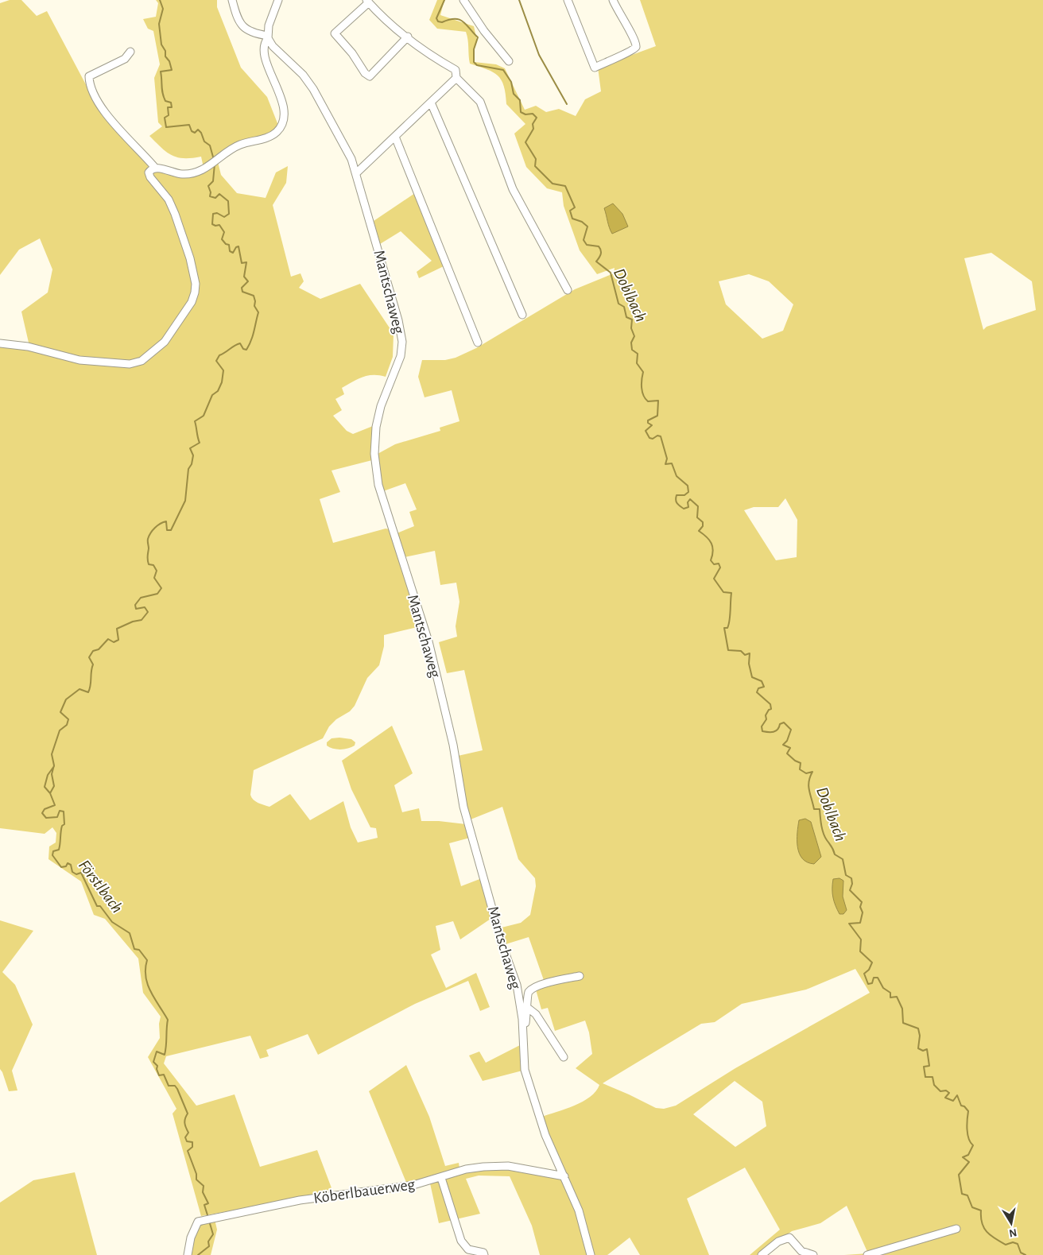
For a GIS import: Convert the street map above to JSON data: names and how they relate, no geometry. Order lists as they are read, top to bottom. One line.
{"streets":{"street":["Mantschaweg","Köberlbauerweg"]},"crossings":[["Mantschaweg","Köberlbauerweg"]],"water":["Doblbach","Förstlbach"],"north":"bottom"}
